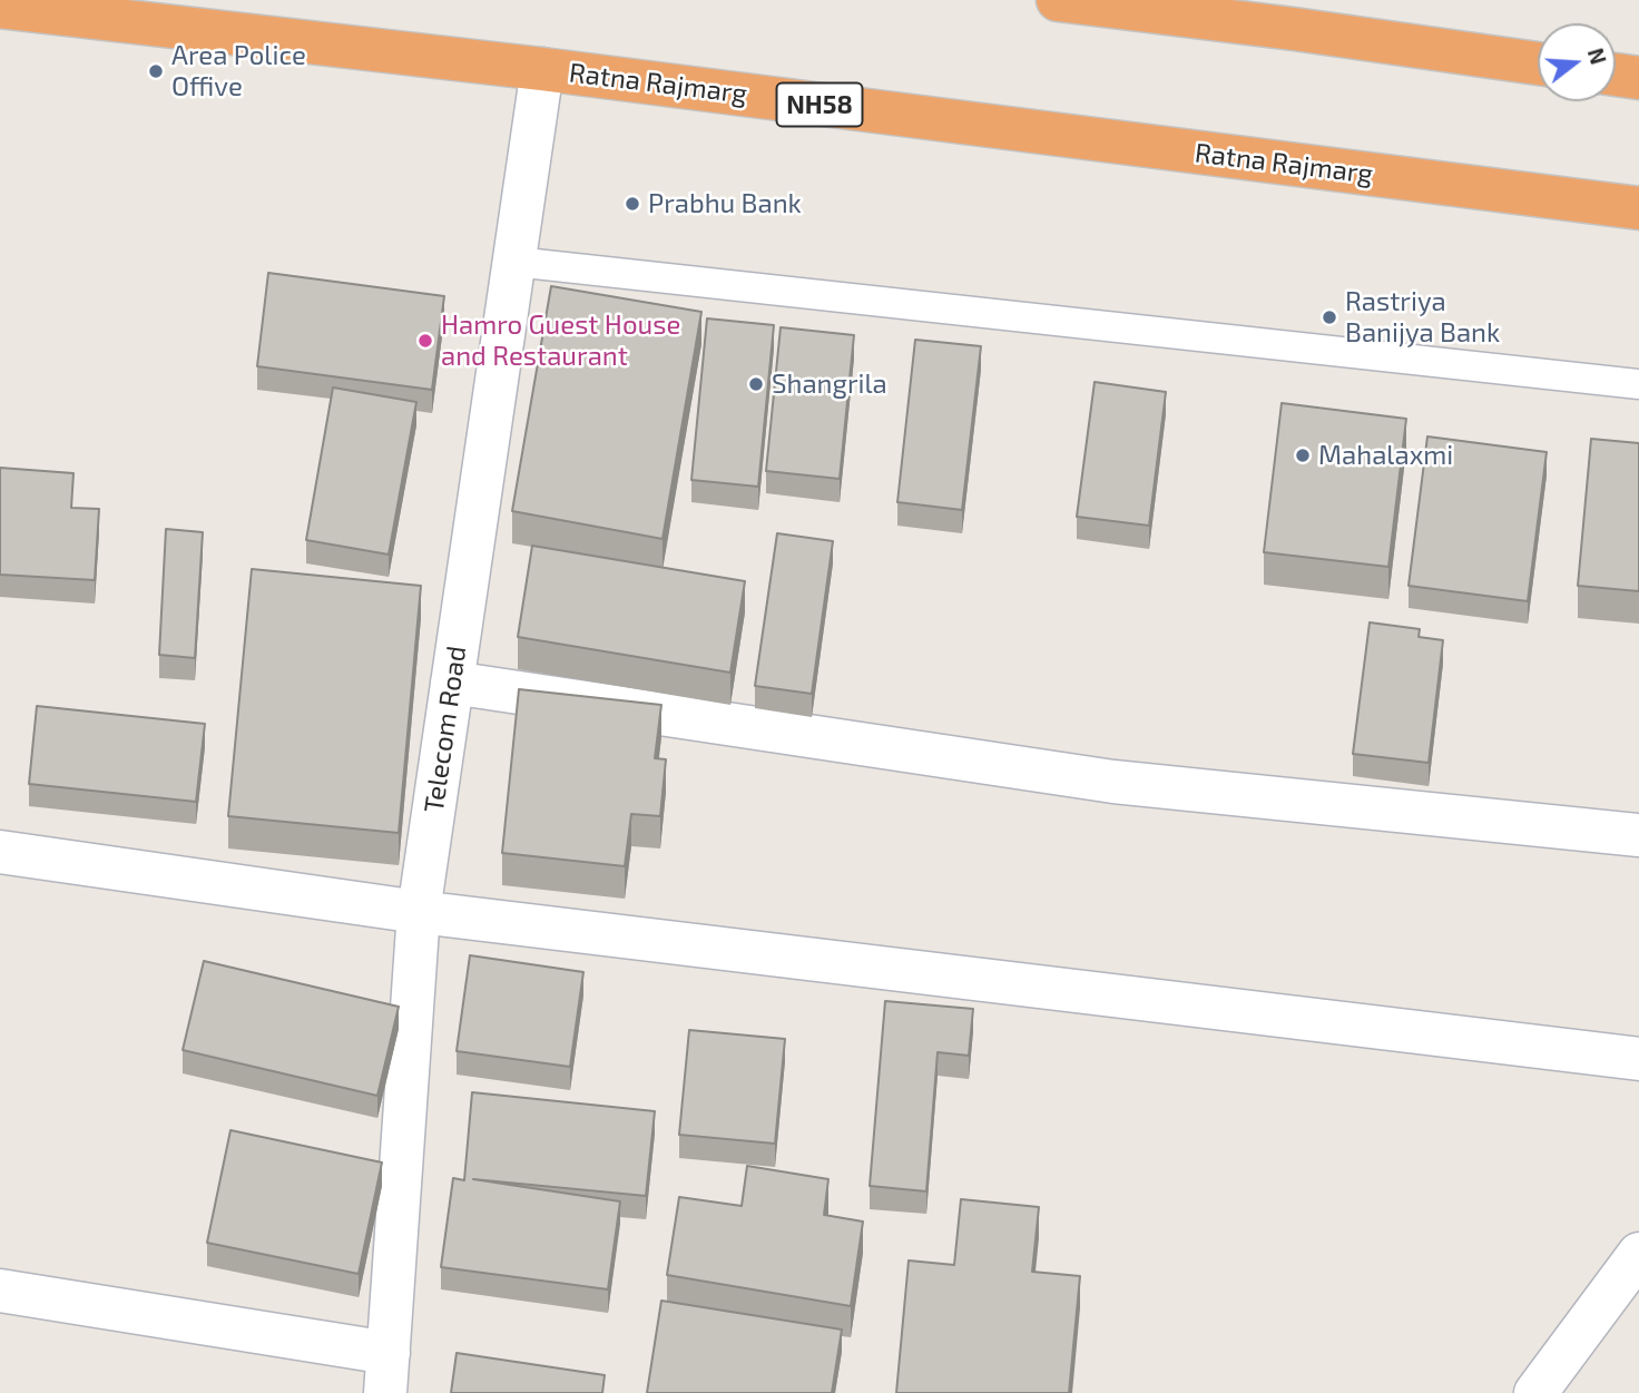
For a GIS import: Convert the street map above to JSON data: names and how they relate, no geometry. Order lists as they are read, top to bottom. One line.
{"streets":{"highway":["Ratna Rajmarg","NH58"],"street":["Telecom Road"]},"crossings":[["Ratna Rajmarg","Telecom Road"]],"places":["Area Police Offive","Prabhu Bank","Rastriya Banijya Bank","Hamro Guest House and Restaurant","Shangrila","Mahalaxmi"],"north":"right"}
